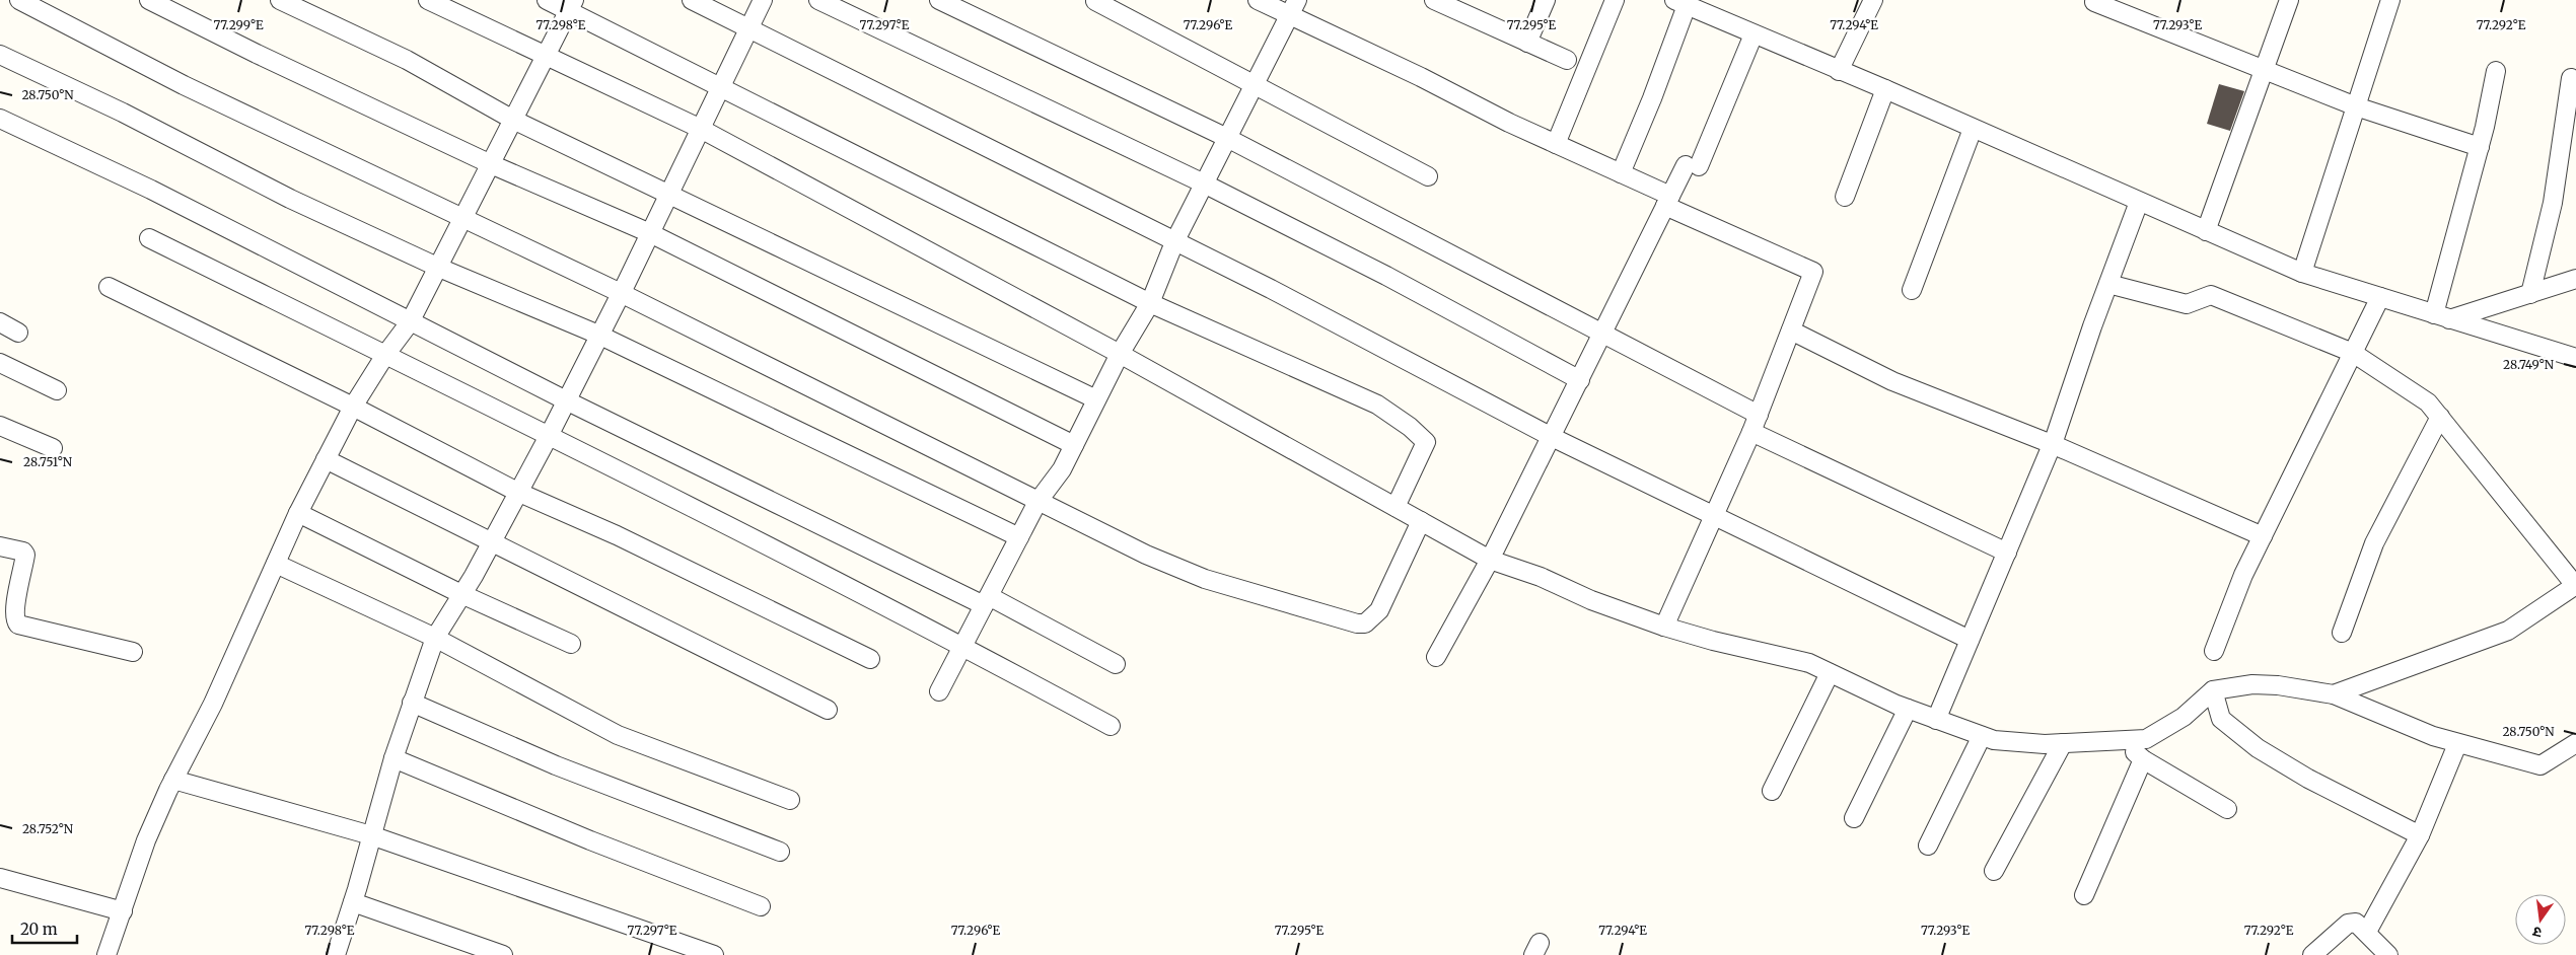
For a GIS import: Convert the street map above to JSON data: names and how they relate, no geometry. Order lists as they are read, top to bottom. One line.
{"scale_bar":"20 m","north":"bottom","coordinates":["77.299°E","77.298°E","77.297°E","77.296°E","77.295°E","77.294°E","77.293°E","77.292°E","28.750°N","28.749°N","28.751°N","28.752°N"]}
